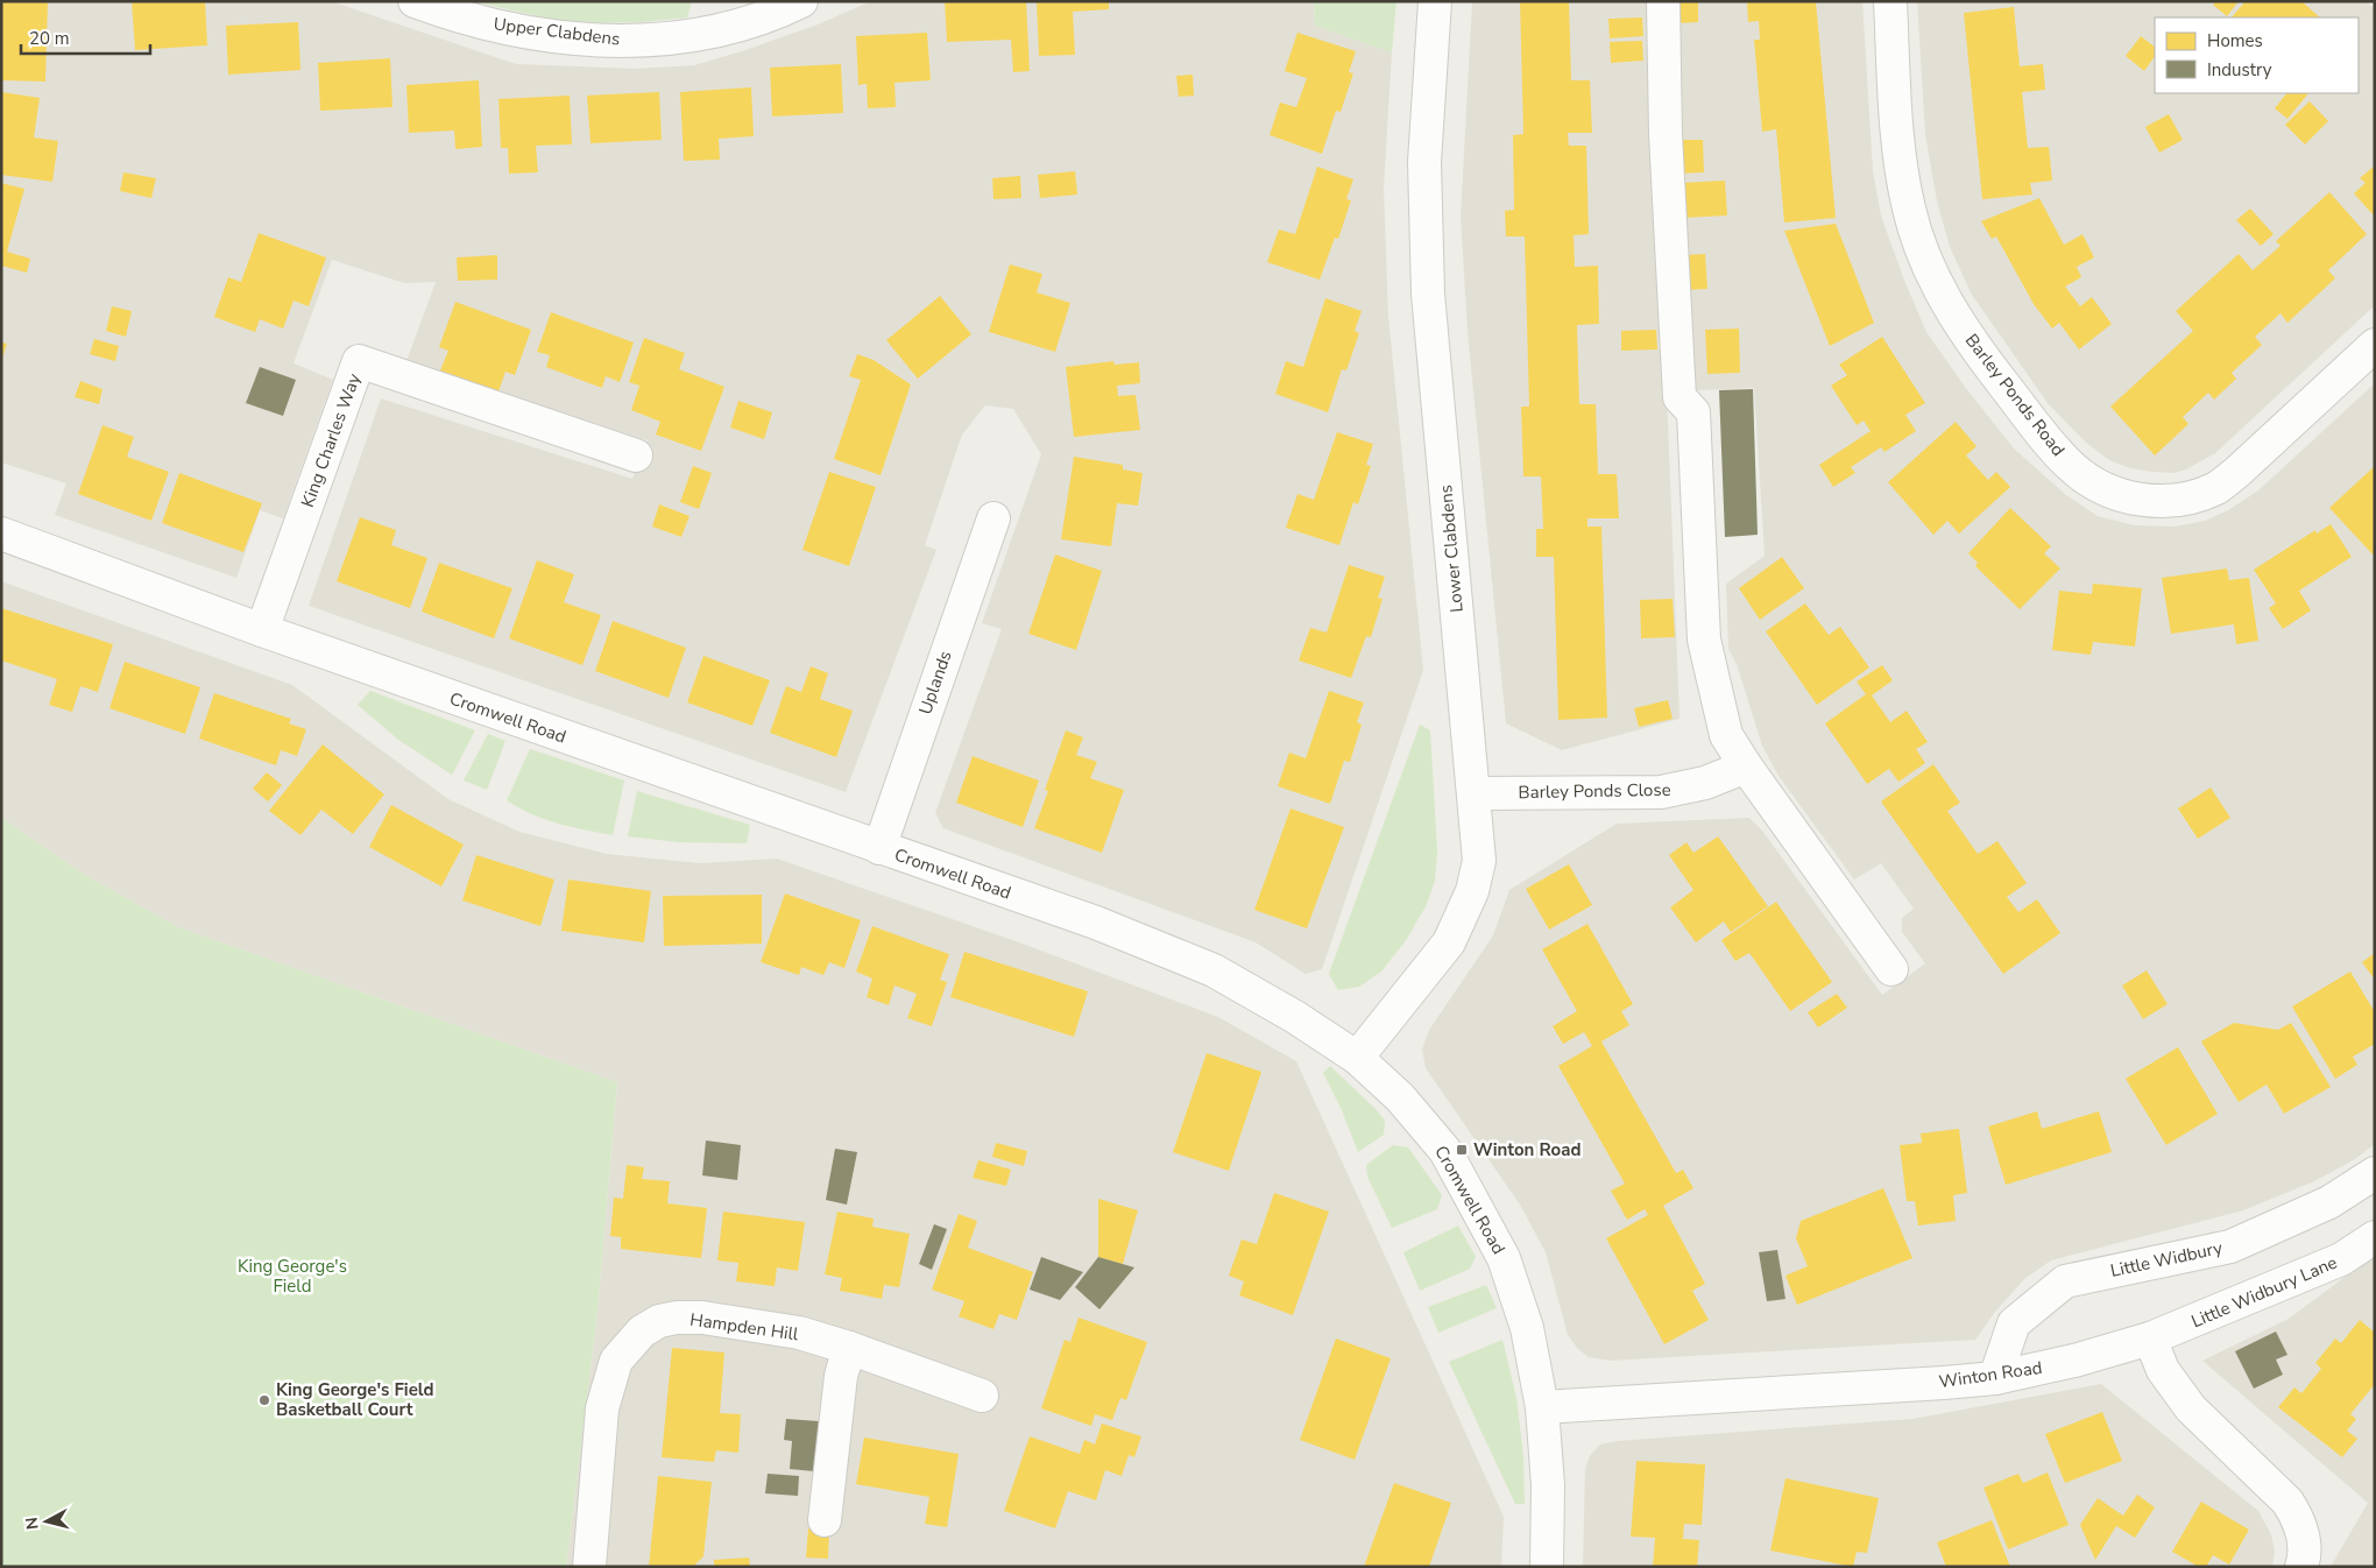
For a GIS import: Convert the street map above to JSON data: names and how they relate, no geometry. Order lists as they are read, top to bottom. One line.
{"streets":{"street":["Upper Clabdens","Barley Ponds Road","King Charles Way","Lower Clabdens","Uplands","Cromwell Road","Barley Ponds Close","Little Widbury","Little Widbury Lane","Hampden Hill","Winton Road"]},"crossings":[["King Charles Way","Cromwell Road"],["Lower Clabdens","Cromwell Road"],["Lower Clabdens","Barley Ponds Close"],["Uplands","Cromwell Road"],["Cromwell Road","Winton Road"],["Little Widbury","Winton Road"],["Little Widbury Lane","Winton Road"]],"parks":["King George's Field"],"places":{"transit":["Winton Road"],"other":["King George's Field Basketball Court"]},"legend":["Homes","Industry"],"scale_bar":"20 m","north":"left"}
